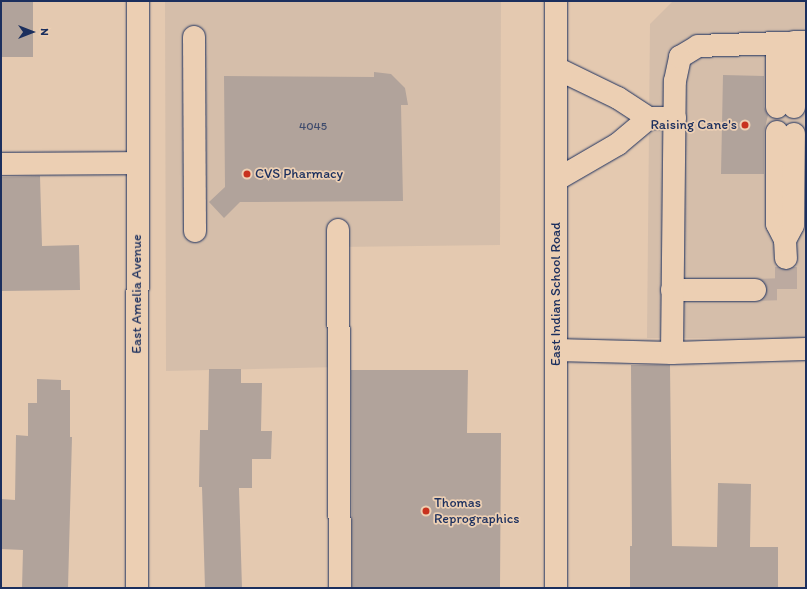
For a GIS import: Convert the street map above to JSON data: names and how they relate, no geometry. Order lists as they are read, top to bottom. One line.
{"streets":{"main road":["East Amelia Avenue","East Indian School Road"]},"places":["Raising Cane's","CVS Pharmacy","Thomas Reprographics"],"house_numbers":["4045"],"north":"right"}
